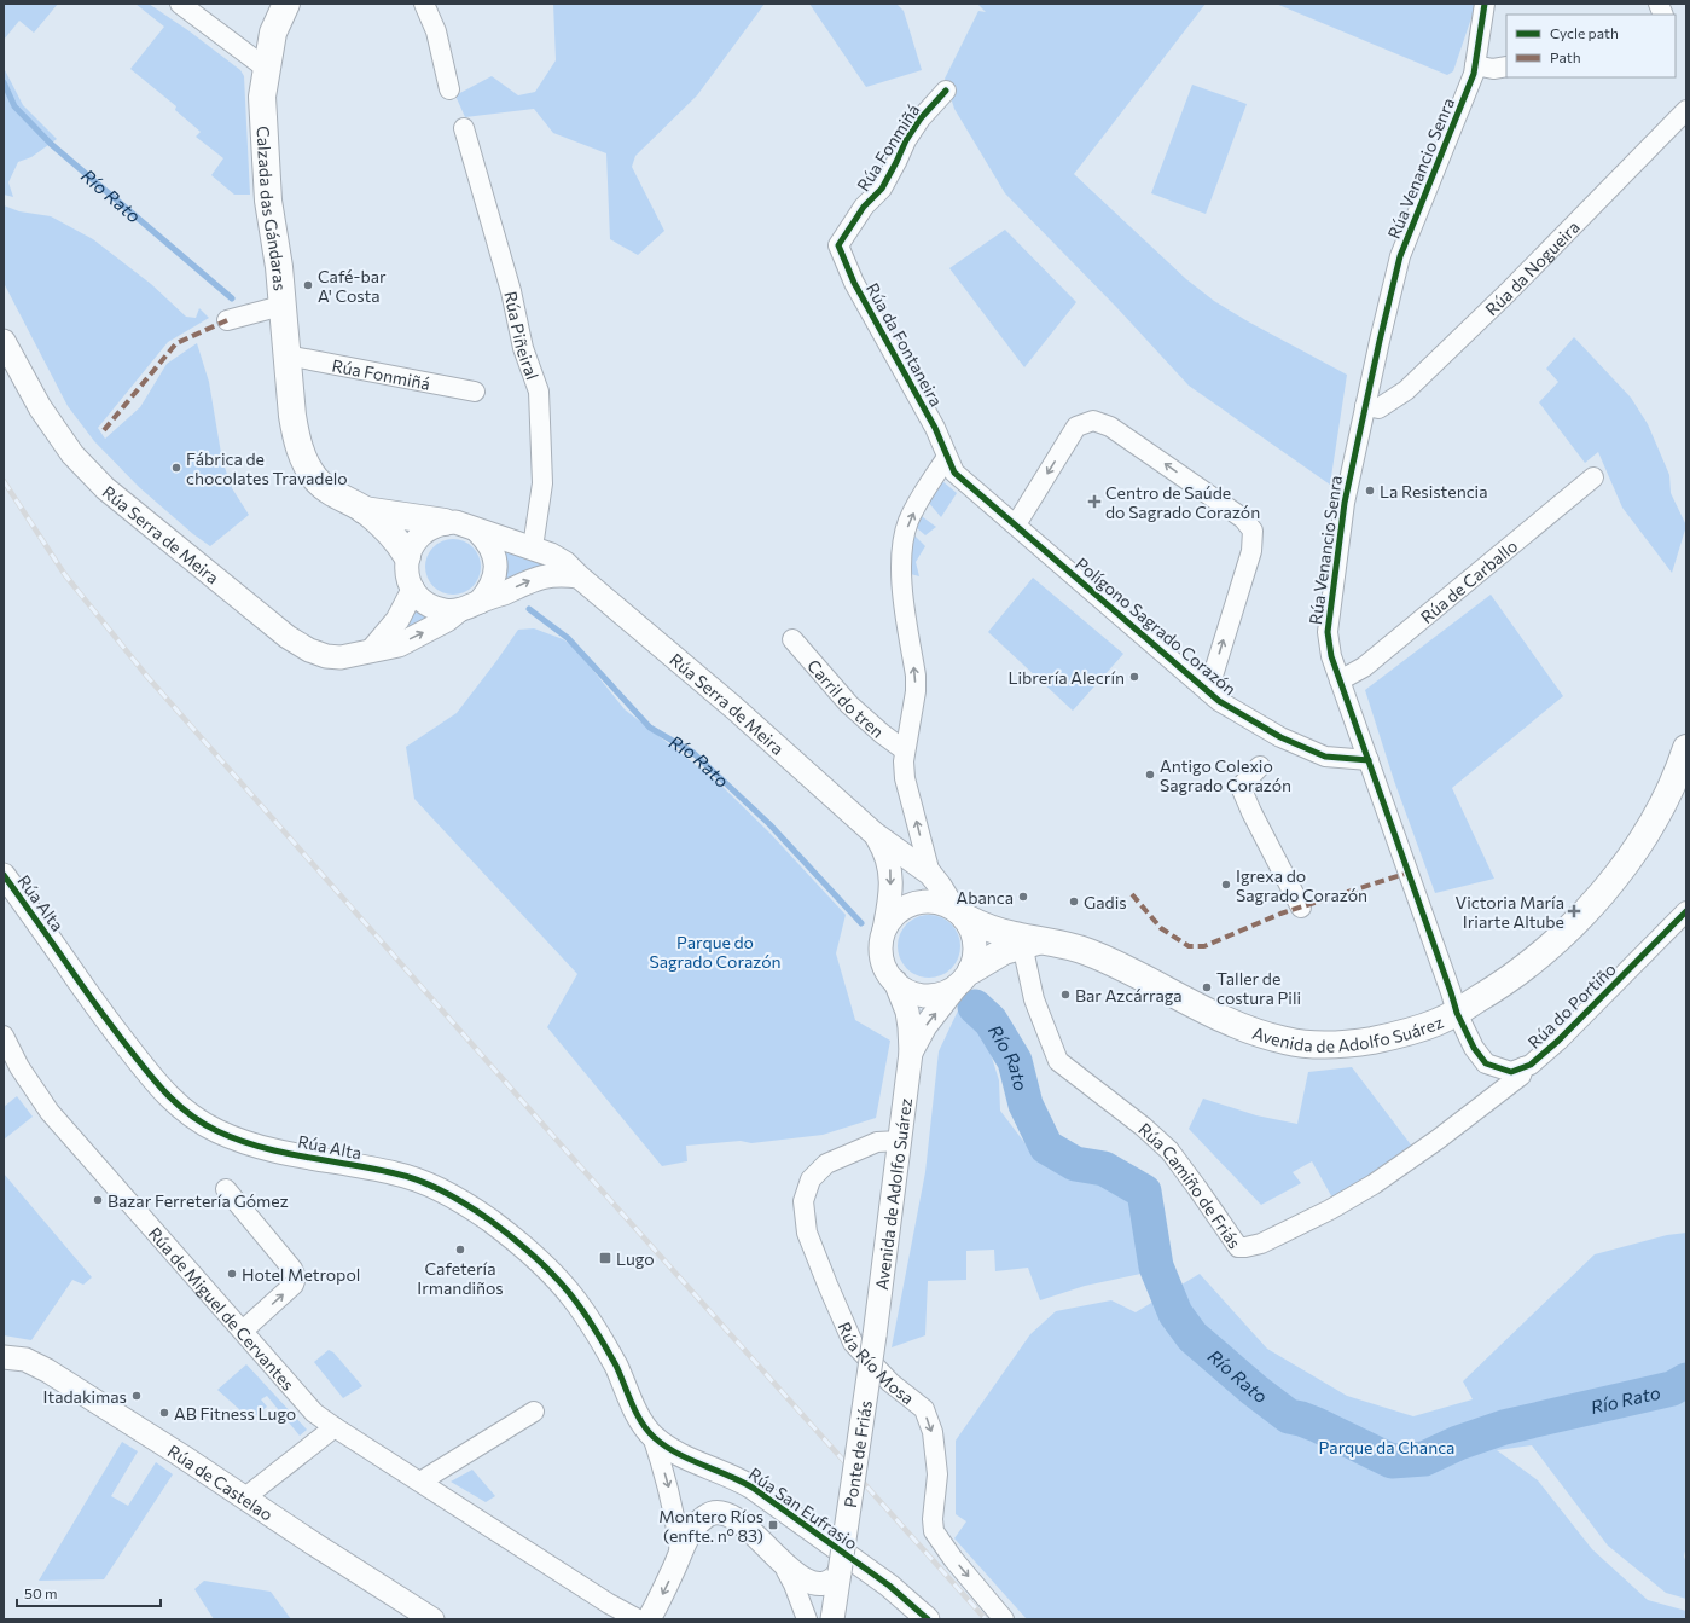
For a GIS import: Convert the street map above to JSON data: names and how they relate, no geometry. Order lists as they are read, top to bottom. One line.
{"streets":{"main road":["Calzada das Gándaras","Rúa Serra de Meira","Avenida de Adolfo Suárez"],"street":["Rúa Fonmiñá","Rúa Venancio Senra","Rúa da Nogueira","Rúa Piñeiral","Rúa da Fontaneira","Rúa de Carballo","Polígono Sagrado Corazón","Carril do tren","Rúa Alta","Rúa do Portiño","Rúa Camiño de Friás","Rúa de Miguel de Cervantes","Rúa Río Mosa","Ponte de Friás","Rúa de Castelao","Rúa San Eufrasio"]},"crossings":[["Rúa Fonmiñá","Calzada das Gándaras"],["Rúa Fonmiñá","Rúa da Fontaneira"],["Rúa Venancio Senra","Rúa da Nogueira"],["Rúa Venancio Senra","Rúa de Carballo"],["Rúa Venancio Senra","Polígono Sagrado Corazón"],["Rúa Venancio Senra","Rúa do Portiño"],["Rúa Venancio Senra","Avenida de Adolfo Suárez"],["Calzada das Gándaras","Rúa Serra de Meira"],["Rúa Piñeiral","Rúa Serra de Meira"],["Rúa da Fontaneira","Polígono Sagrado Corazón"],["Rúa Serra de Meira","Avenida de Adolfo Suárez"],["Rúa Alta","Rúa San Eufrasio"],["Rúa do Portiño","Avenida de Adolfo Suárez"],["Rúa do Portiño","Rúa Camiño de Friás"],["Avenida de Adolfo Suárez","Rúa Camiño de Friás"],["Avenida de Adolfo Suárez","Rúa Río Mosa"],["Avenida de Adolfo Suárez","Ponte de Friás"],["Rúa Río Mosa","Ponte de Friás"]],"one_way":["Rúa Río Mosa"],"water":["Río Rato"],"parks":["Parque do Sagrado Corazón","Parque da Chanca"],"places":{"other":["Café-bar A' Costa","Fábrica de chocolates Travadelo","La Resistencia","Librería Alecrín","Antigo Colexio Sagrado Corazón","Igrexa do Sagrado Corazón","Abanca","Gadis","Taller de costura Pili","Bar Azcárraga","Bazar Ferretería Gómez","Cafetería Irmandiños","Hotel Metropol","Itadakimas","AB Fitness Lugo"],"health":["Centro de Saúde do Sagrado Corazón","Victoria María Iriarte Altube"],"transit":["Lugo","Montero Ríos (enfte. nº 83)"]},"legend":["Cycle path","Path"],"scale_bar":"50 m"}
